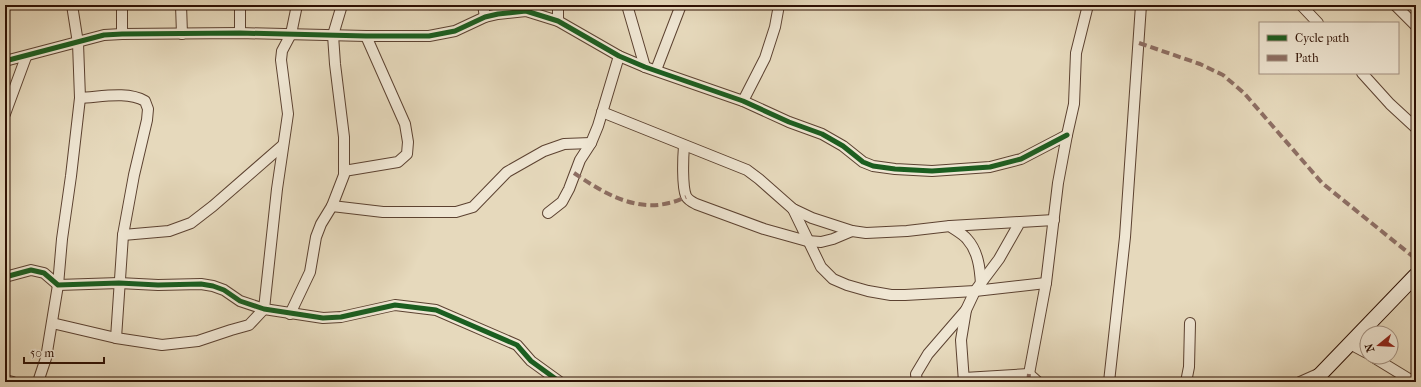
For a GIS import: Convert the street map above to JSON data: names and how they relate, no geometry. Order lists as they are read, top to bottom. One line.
{"legend":["Cycle path","Path"],"scale_bar":"50 m","north":"left"}
